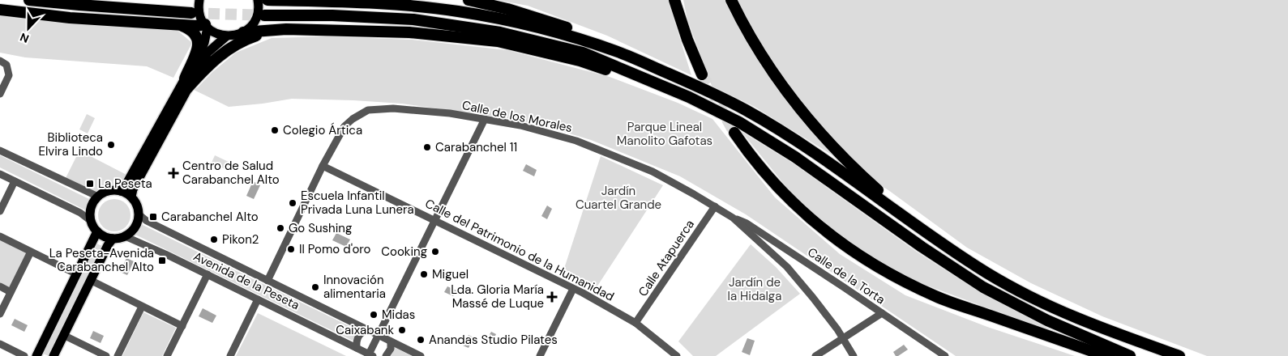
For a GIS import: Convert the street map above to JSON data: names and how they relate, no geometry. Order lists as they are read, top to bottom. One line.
{"streets":{"street":["Calle de los Morales","Calle del Patrimonio de la Humanidad","Calle Atapuerca","Calle de la Torta","Avenida de la Peseta"]},"crossings":[["Calle de los Morales","Calle del Patrimonio de la Humanidad"],["Calle de los Morales","Calle Atapuerca"],["Calle de los Morales","Calle de la Torta"],["Calle de los Morales","Avenida de la Peseta"],["Calle del Patrimonio de la Humanidad","Calle Atapuerca"]],"parks":["Parque Lineal Manolito Gafotas","Jardín Cuartel Grande","Jardín de la Hidalga"],"places":{"other":["Colegio Ártica","Biblioteca Elvira Lindo","Carabanchel 11","Escuela Infantil Privada Luna Lunera","Go Sushing","Pikon2","Il Pomo d'oro","Cooking","Miguel","Innovación alimentaria","Midas","Caixabank","Anandas Studio Pilates"],"health":["Centro de Salud Carabanchel Alto","Lda. Gloria María Massé de Luque"],"transit":["La Peseta","Carabanchel Alto","La Peseta-Avenida Carabanchel Alto"]},"north":"bottom"}
